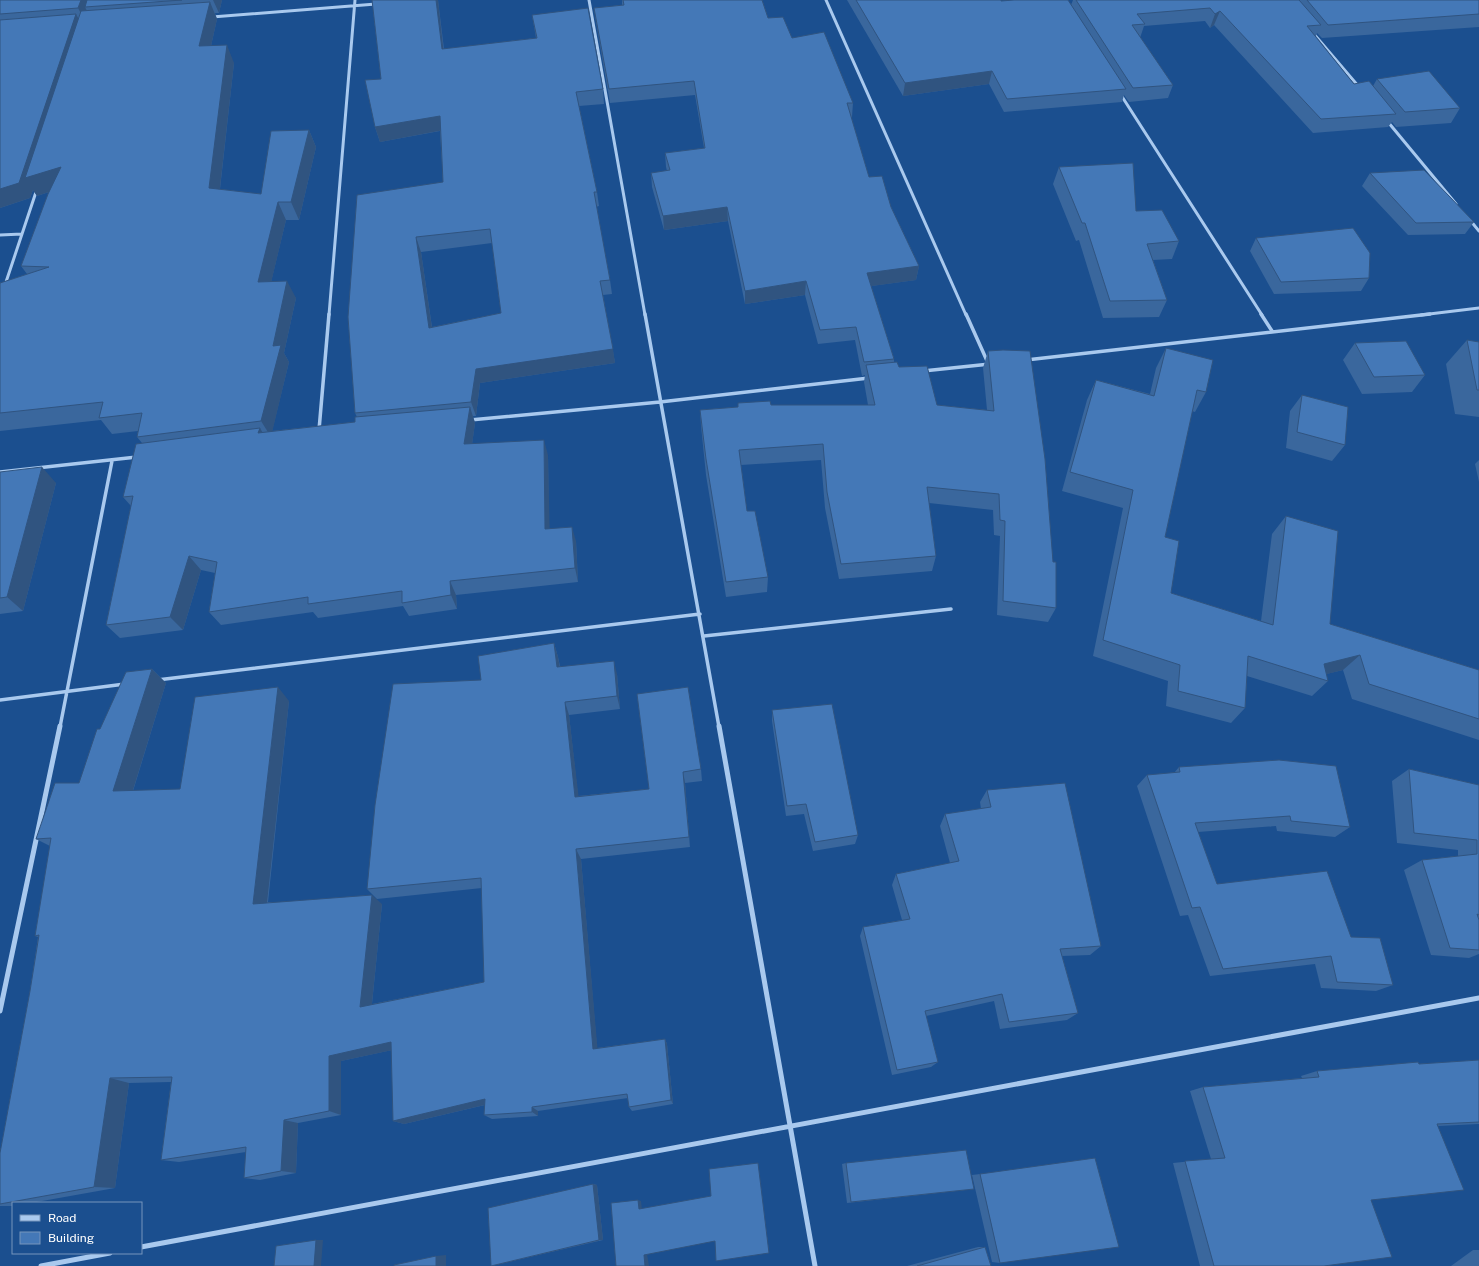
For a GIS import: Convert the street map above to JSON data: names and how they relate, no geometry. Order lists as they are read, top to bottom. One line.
{"legend":["Road","Building"]}
